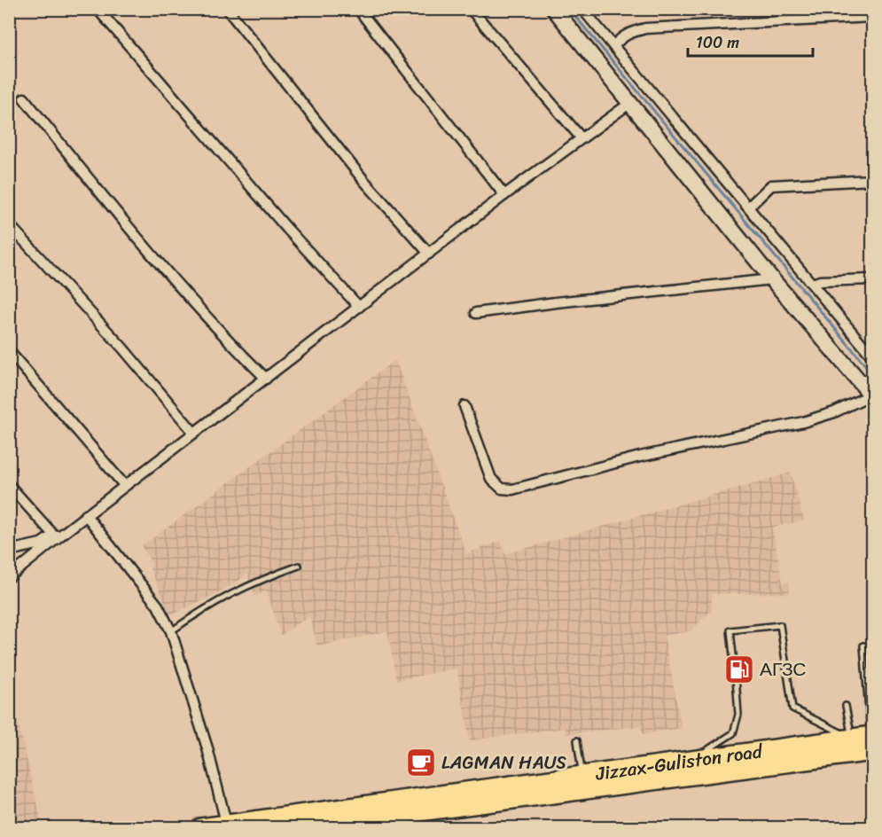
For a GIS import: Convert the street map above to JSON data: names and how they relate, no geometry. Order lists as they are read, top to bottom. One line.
{"streets":{"highway":["Jizzax-Guliston road"]},"places":{"fuel station":["АГЗС"],"cafe":["LAGMAN HAUS"]},"scale_bar":"100 m"}
